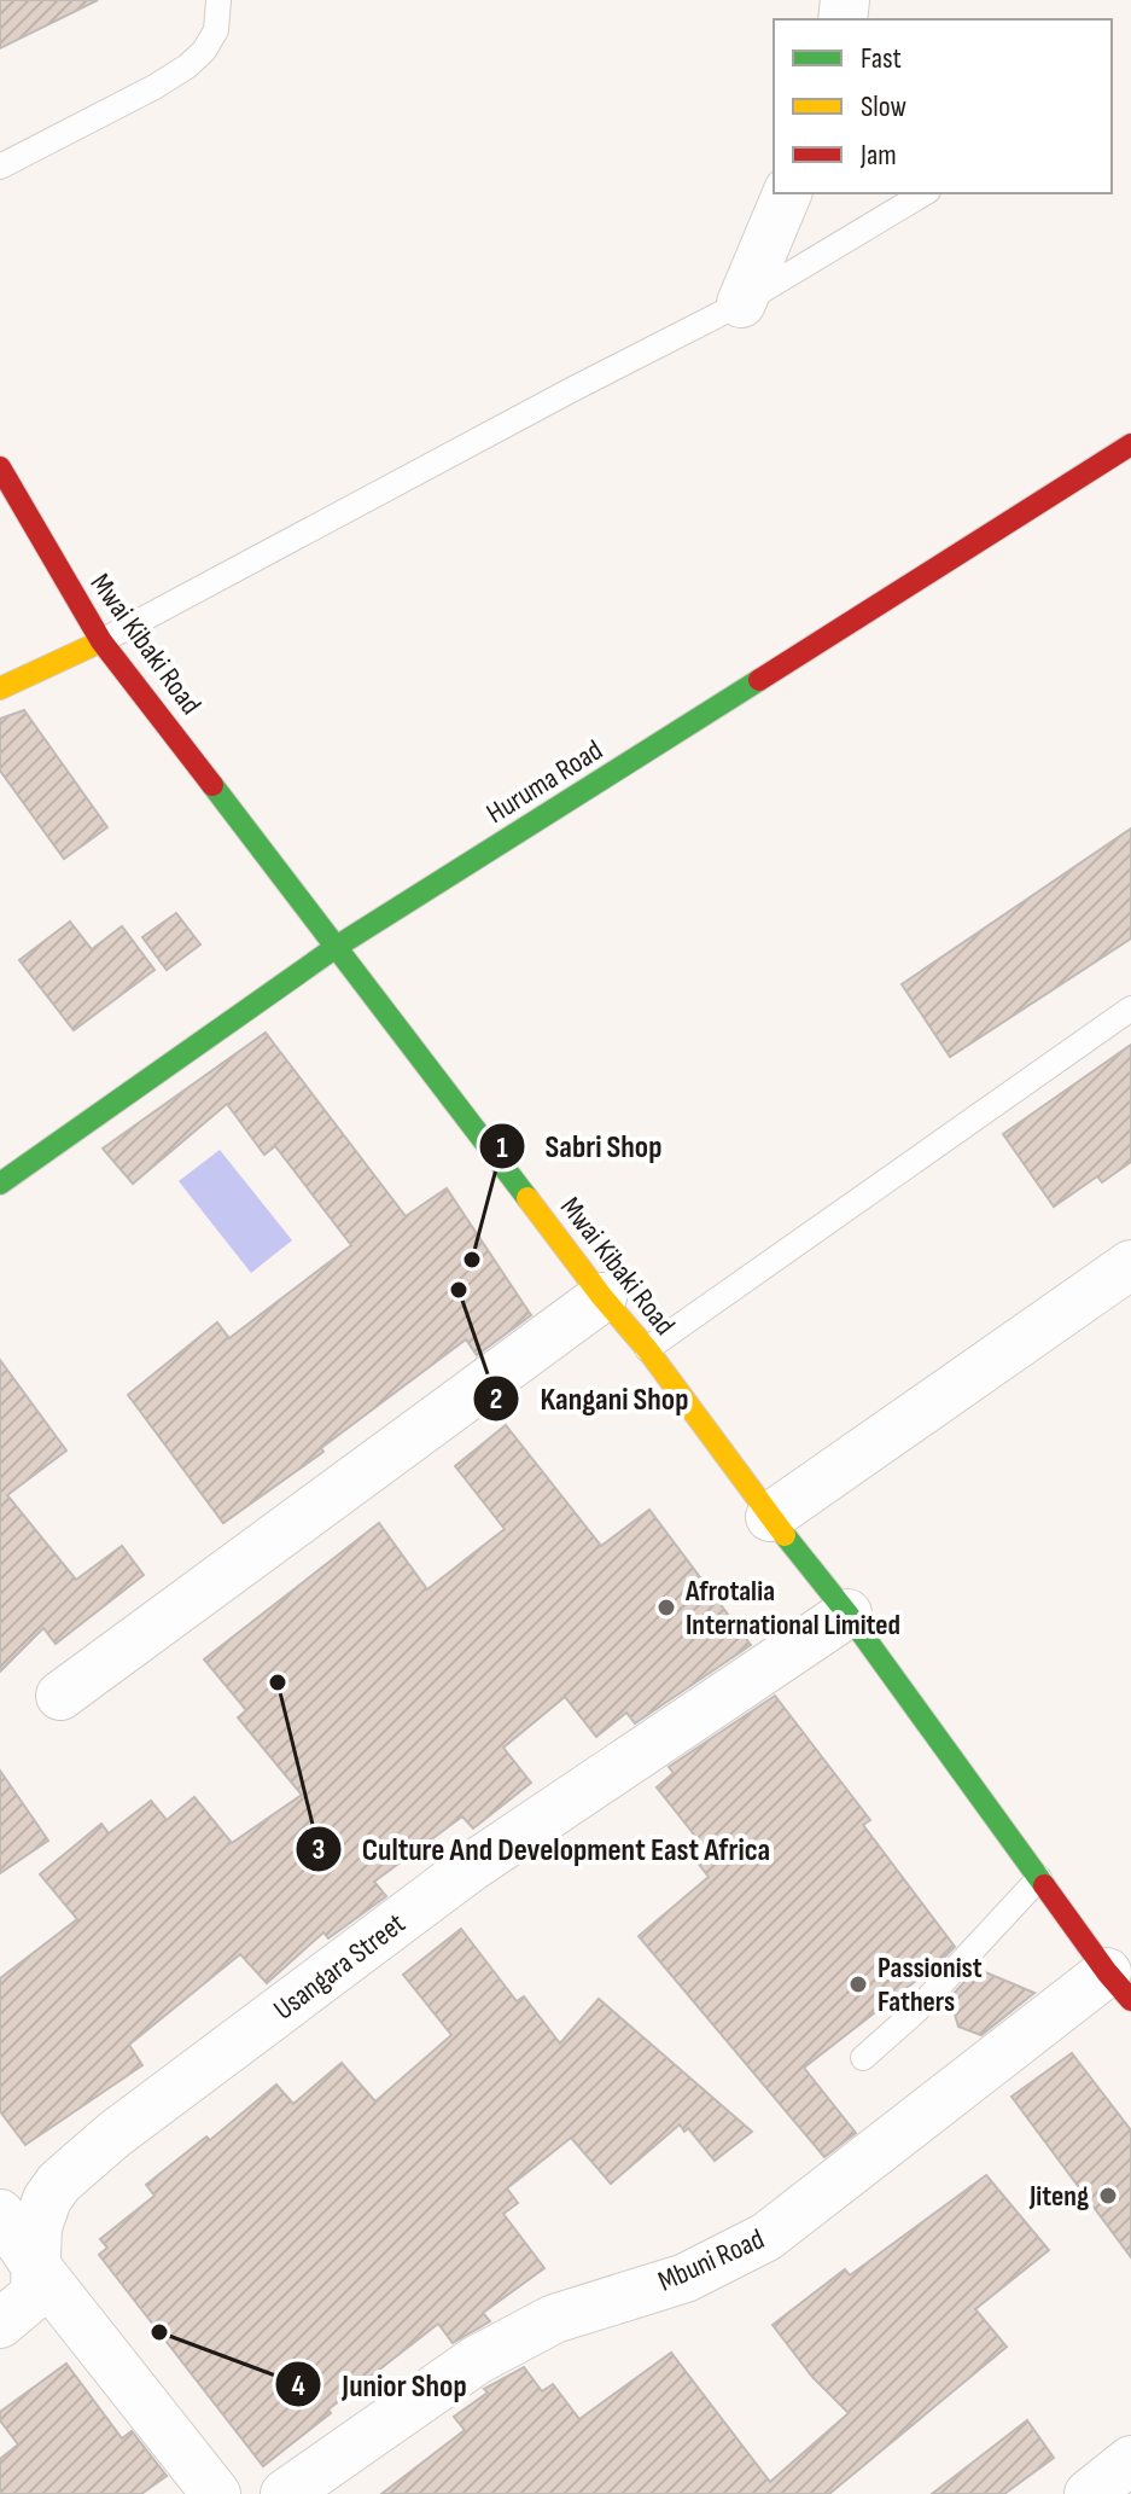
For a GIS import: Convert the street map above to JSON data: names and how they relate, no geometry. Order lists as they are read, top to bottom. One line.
{"streets":{"main road":["Mwai Kibaki Road","Huruma Road"],"street":["Usangara Street","Mbuni Road"]},"crossings":[["Mwai Kibaki Road","Huruma Road"],["Mwai Kibaki Road","Usangara Street"],["Mwai Kibaki Road","Mbuni Road"]],"places":["Sabri Shop","Kangani Shop","Afrotalia International Limited","Culture And Development East Africa","Passionist Fathers","Jiteng","Junior Shop"],"legend":["Fast","Slow","Jam"]}
